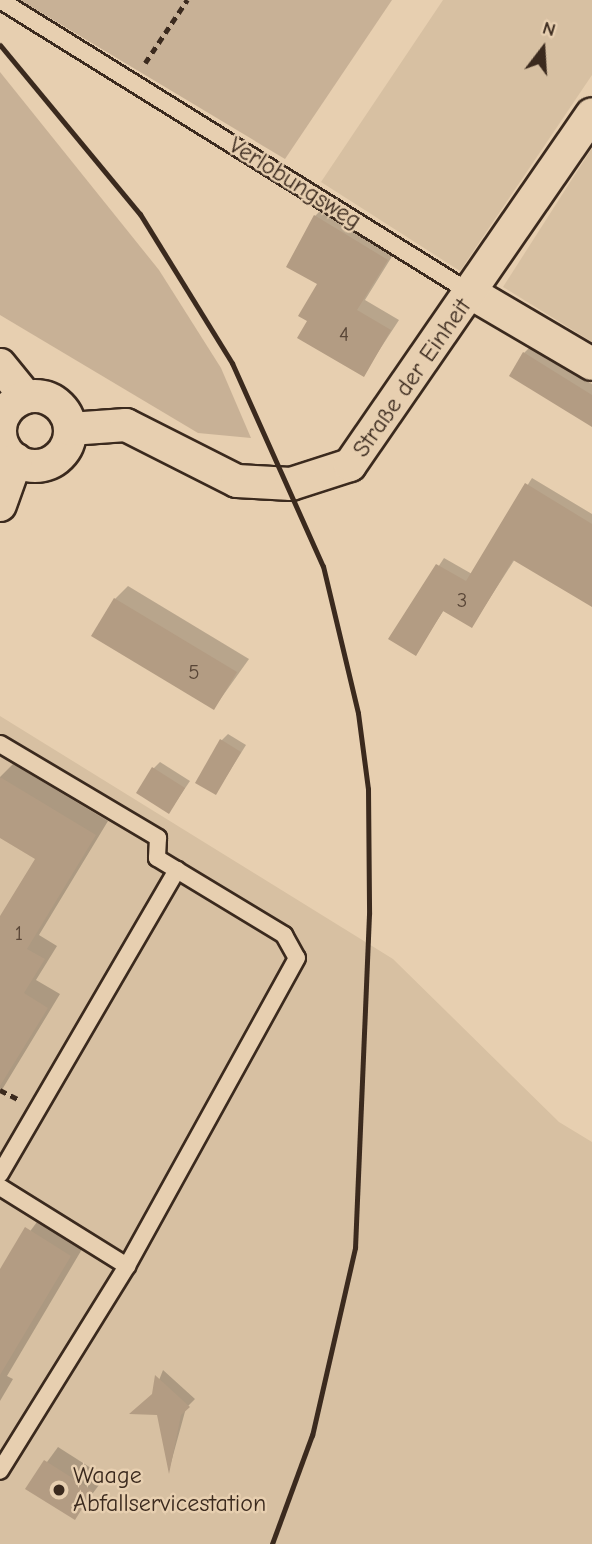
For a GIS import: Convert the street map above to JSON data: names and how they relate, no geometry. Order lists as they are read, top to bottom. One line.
{"streets":{"street":["Verlobungsweg","Straße der Einheit"]},"crossings":[["Verlobungsweg","Straße der Einheit"]],"places":["Waage Abfallservicestation"],"house_numbers":["4","3","5","1"],"north":"top"}
